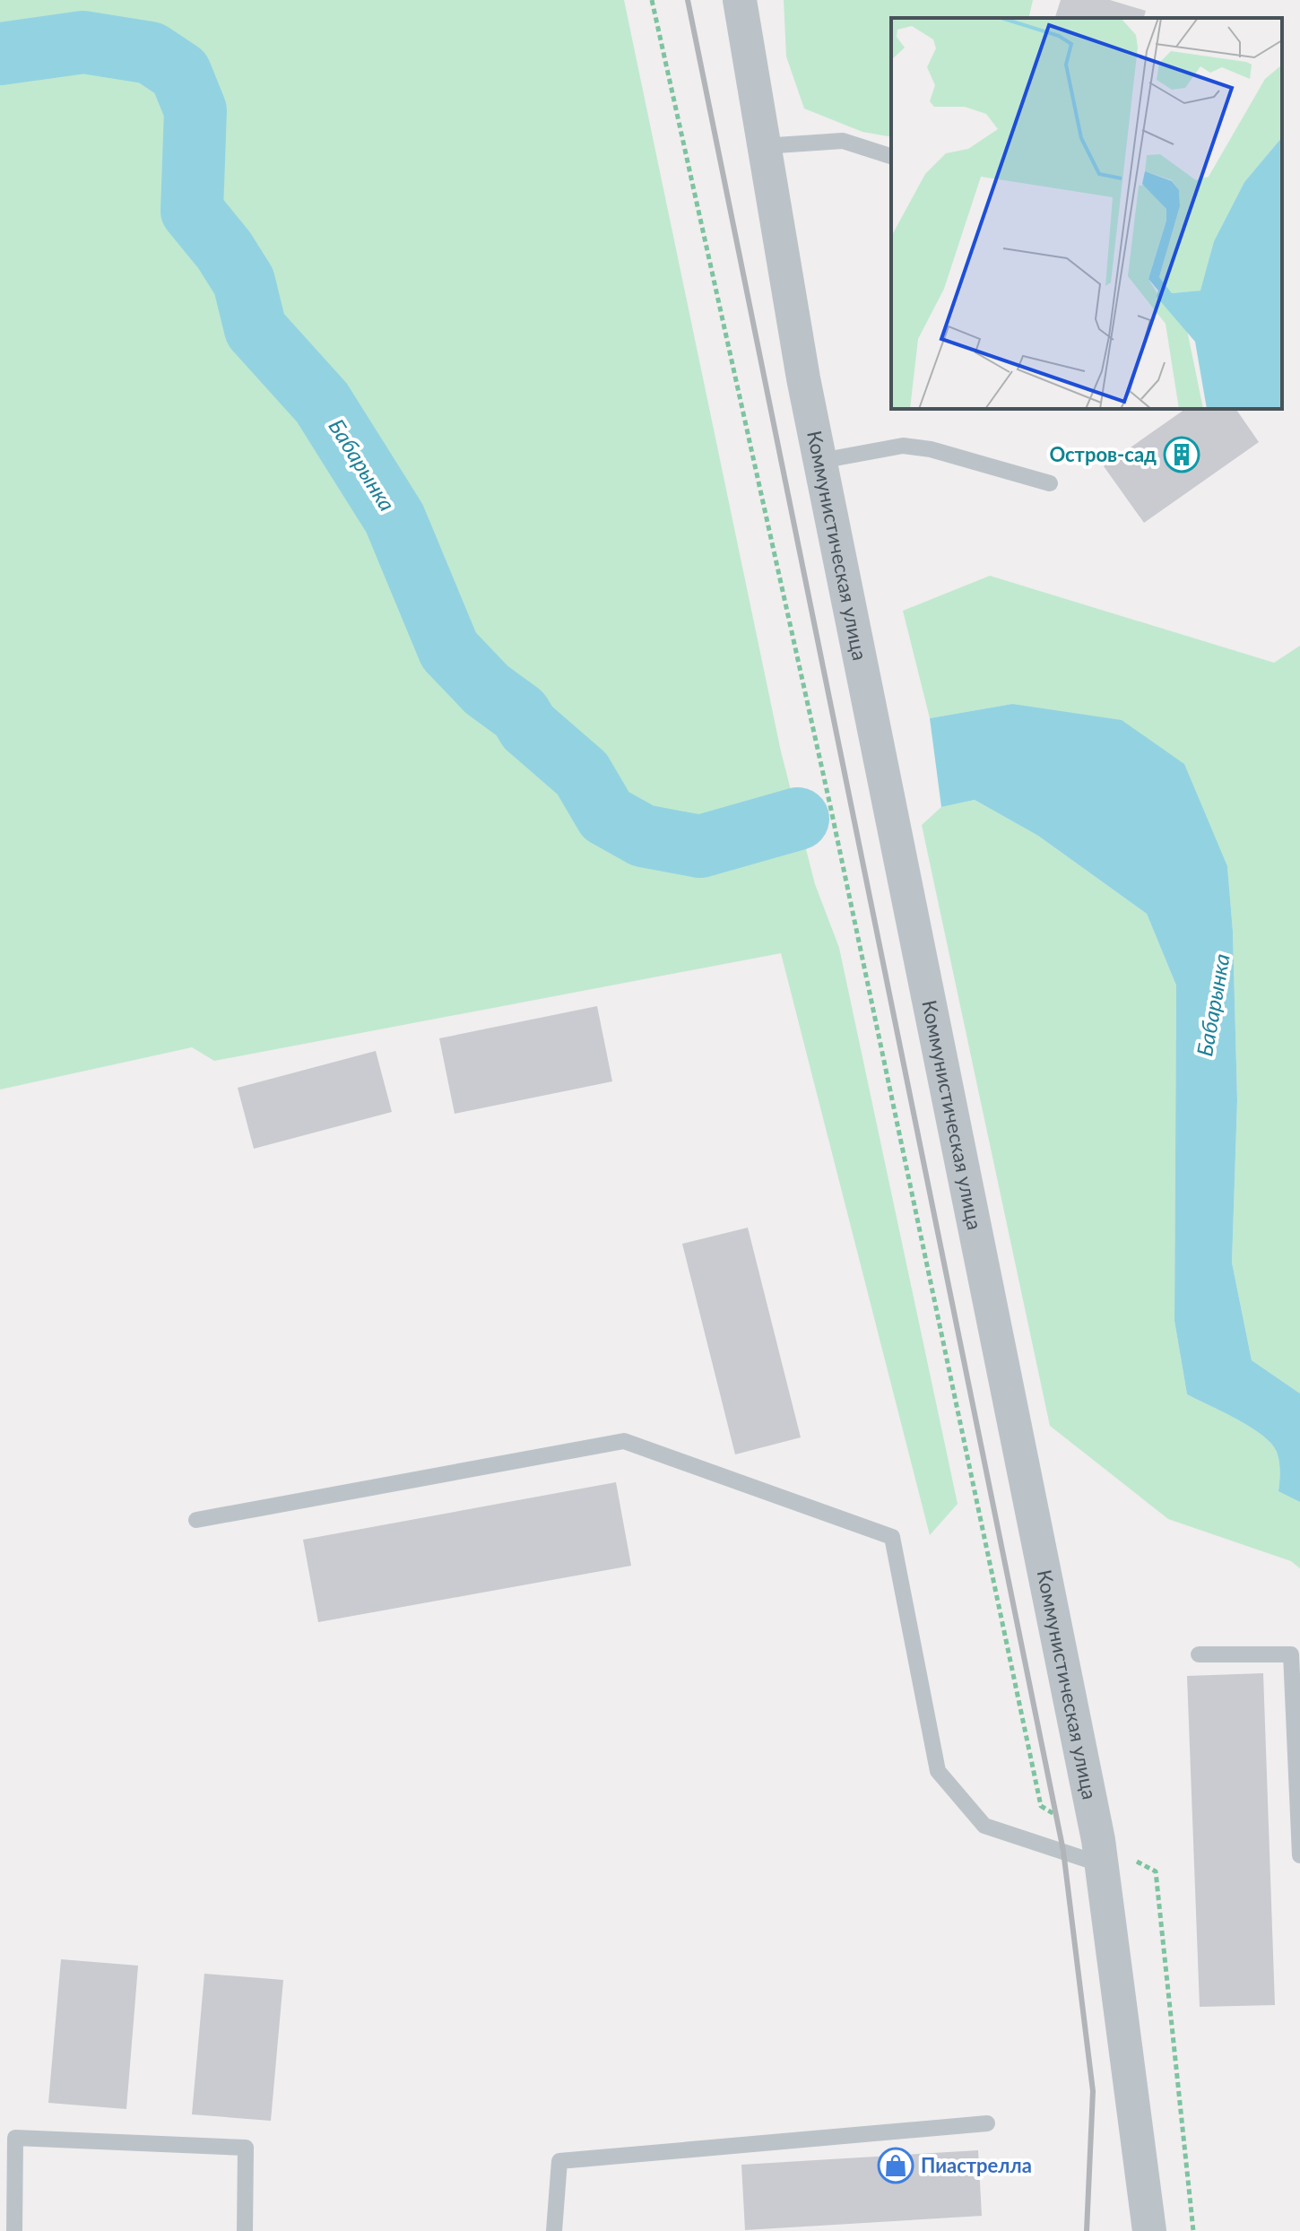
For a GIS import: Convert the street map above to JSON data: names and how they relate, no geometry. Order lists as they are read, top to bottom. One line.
{"streets":{"street":["Коммунистическая улица"]},"water":["Бабарынка"],"places":{"building":["Остров-сад"],"shop":["Пиастрелла"]}}
